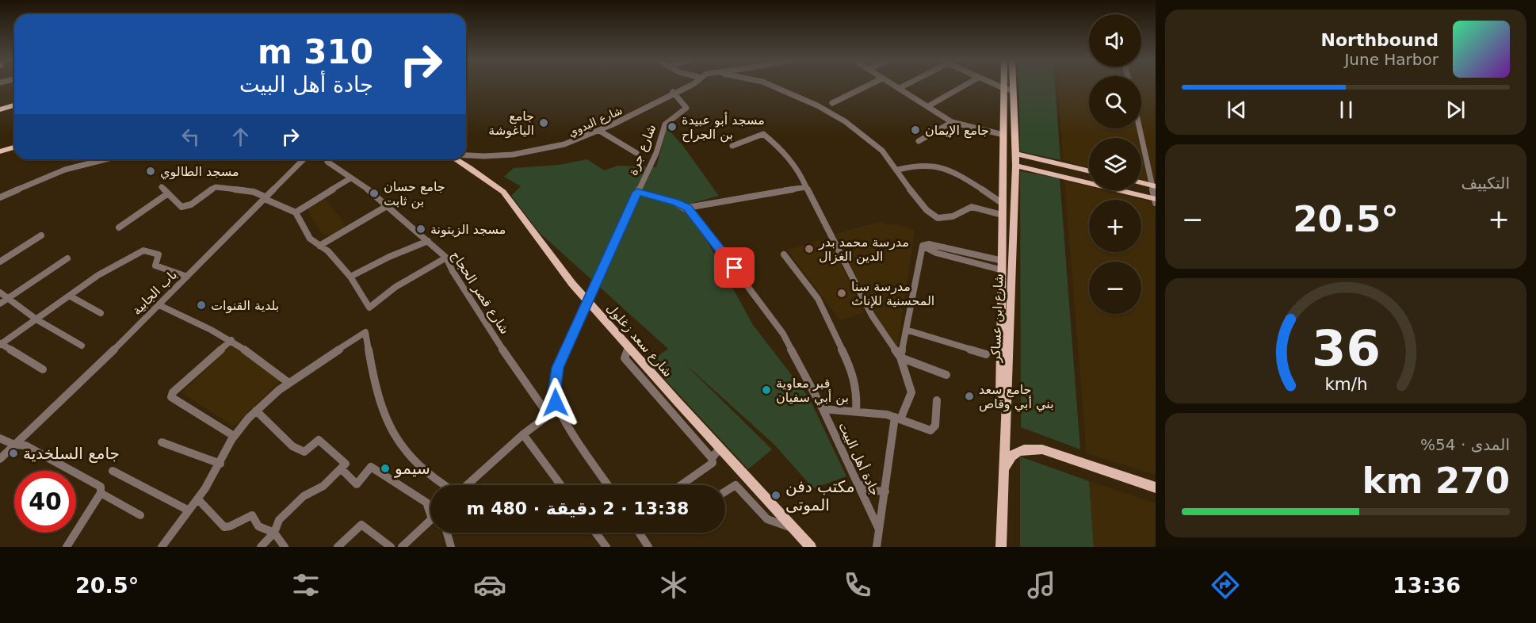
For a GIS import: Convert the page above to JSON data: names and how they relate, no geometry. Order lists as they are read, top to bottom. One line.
{"streets":{"main road":["شارع ابن عساكر","شارع سعد زغلول"],"street":["شارع البدوي","شارع جرة","باب الجابية","شارع قصر الحجاج","جادة أهل البيت"]},"crossings":[["شارع البدوي","شارع جرة"],["شارع جرة","شارع سعد زغلول"]],"places":["جامع الياغوشة","مسجد أبو عبيدة بن الجراح","جامع الإيمان","مسجد الطالوي","جامع حسان بن ثابت","مسجد الزيتونة","مدرسة محمد بدر الدين الغزال","مدرسة سنا المحسنية للإناث","بلدية القنوات","قبر معاوية بن أبي سفيان","جامع سعد بني أبي وقاص","جامع السلخدية","سيمو","مكتب دفن الموتى"],"page":{"map_buttons":["+","−"],"turn":["310 m","جادة أهل البيت"],"song":["Northbound","June Harbor"],"tile":["التكييف",["المدى · 54%","270 km"]],"heat":["−","20.5°","+"],"limit":"40","trip":"13:38 · 2 دقيقة · 480 m","tabs":["13:36","20.5°"],"gauge":["36","km/h"]}}
